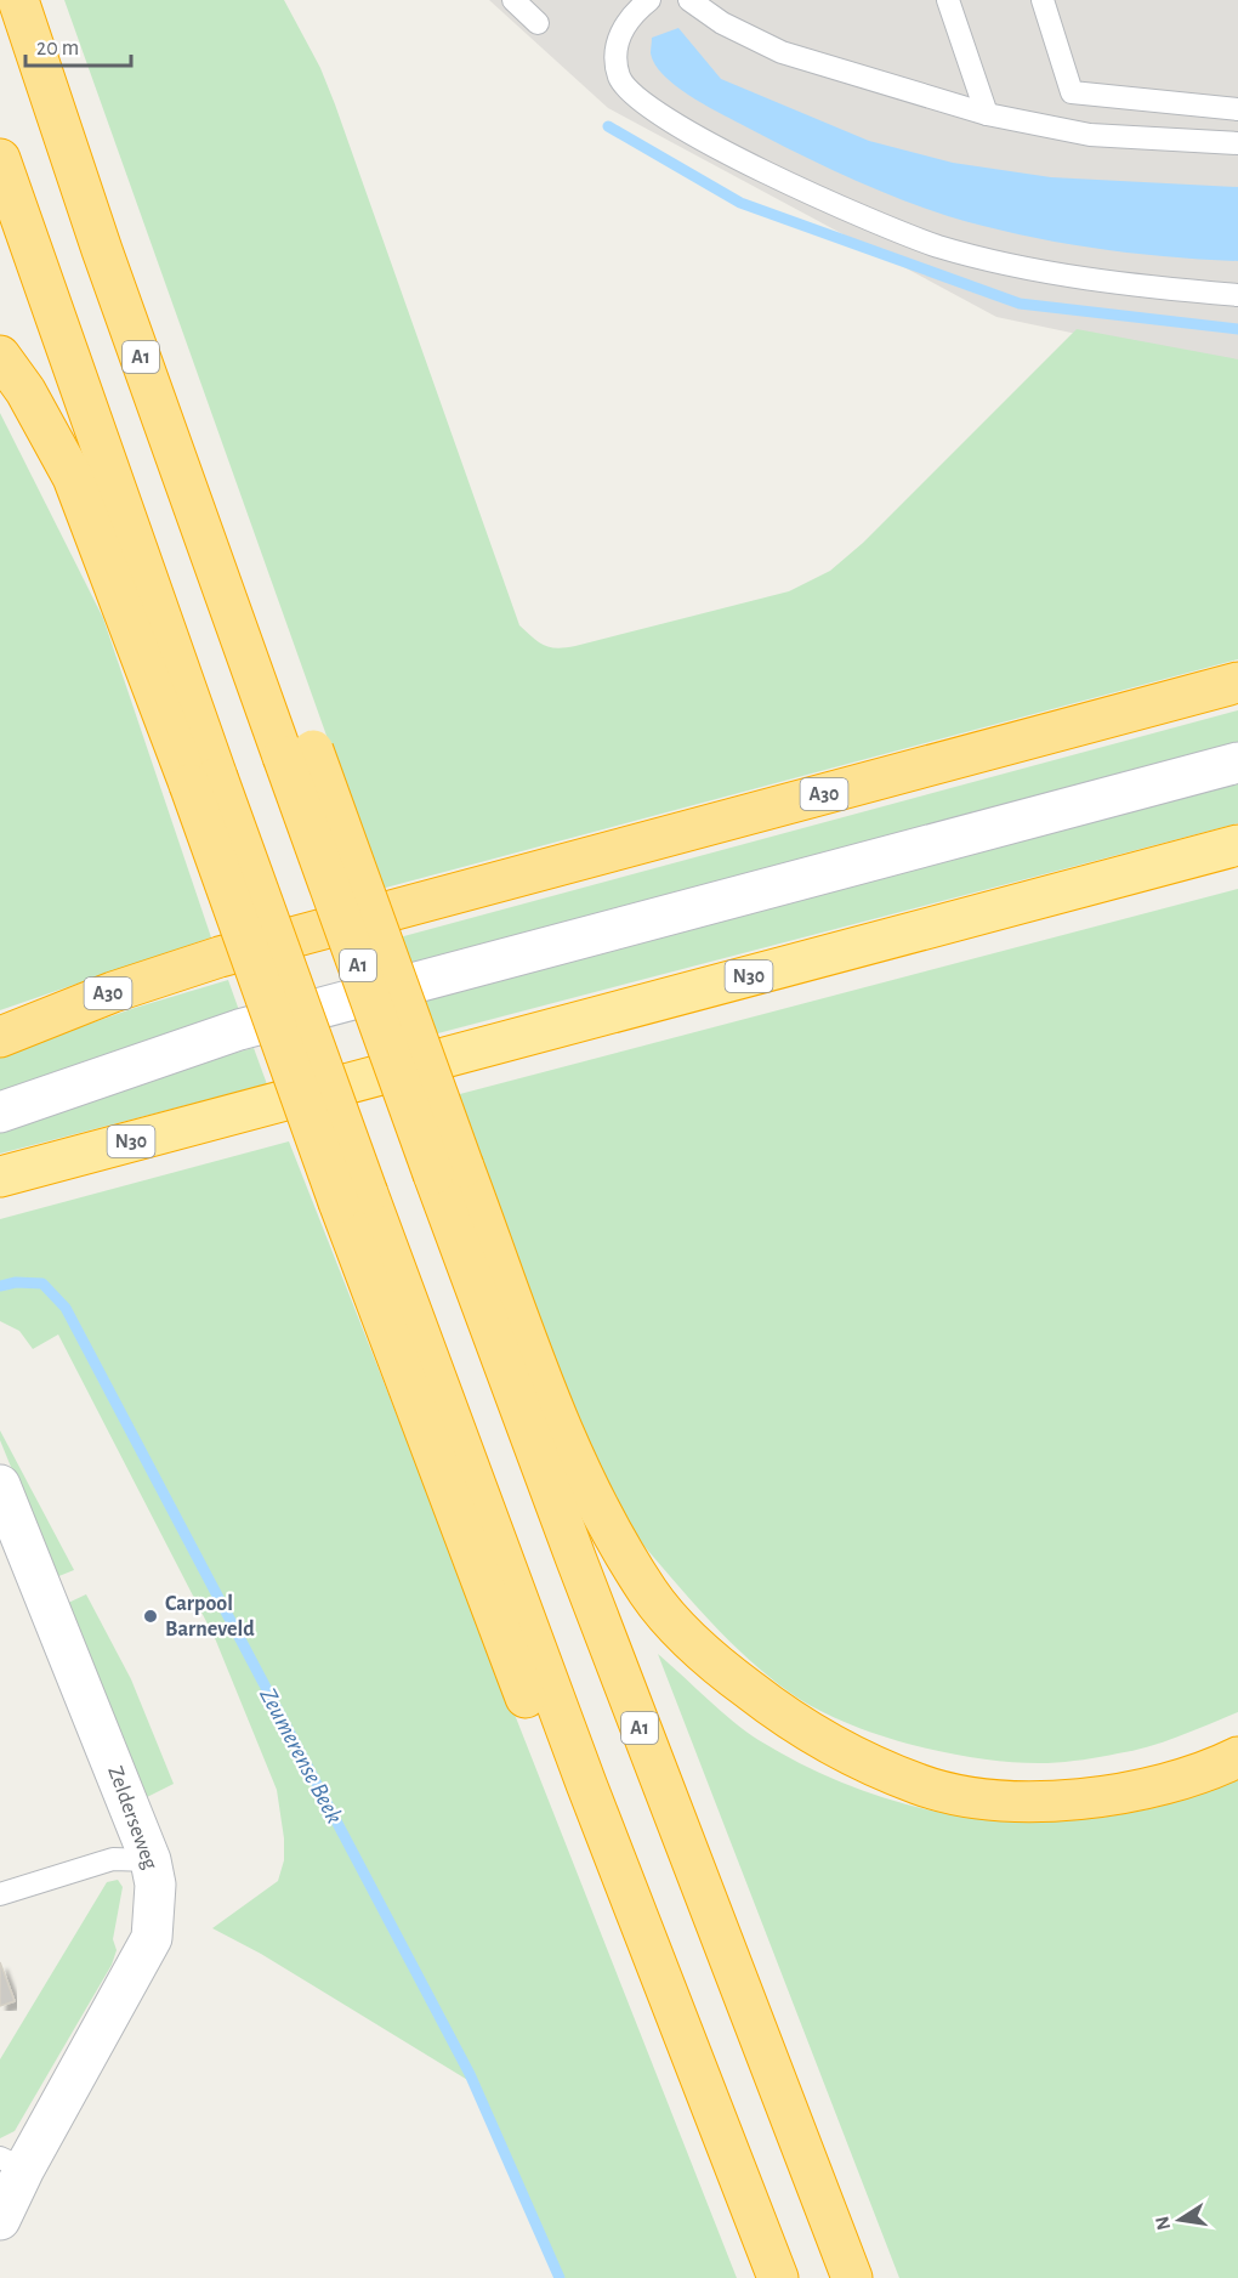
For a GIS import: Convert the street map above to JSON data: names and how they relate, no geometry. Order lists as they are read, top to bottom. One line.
{"streets":{"highway":["A1","A30","N30"],"main road":["Zelderseweg"]},"water":["Zeumerense Beek"],"places":["Carpool Barneveld"],"scale_bar":"20 m","north":"left"}
